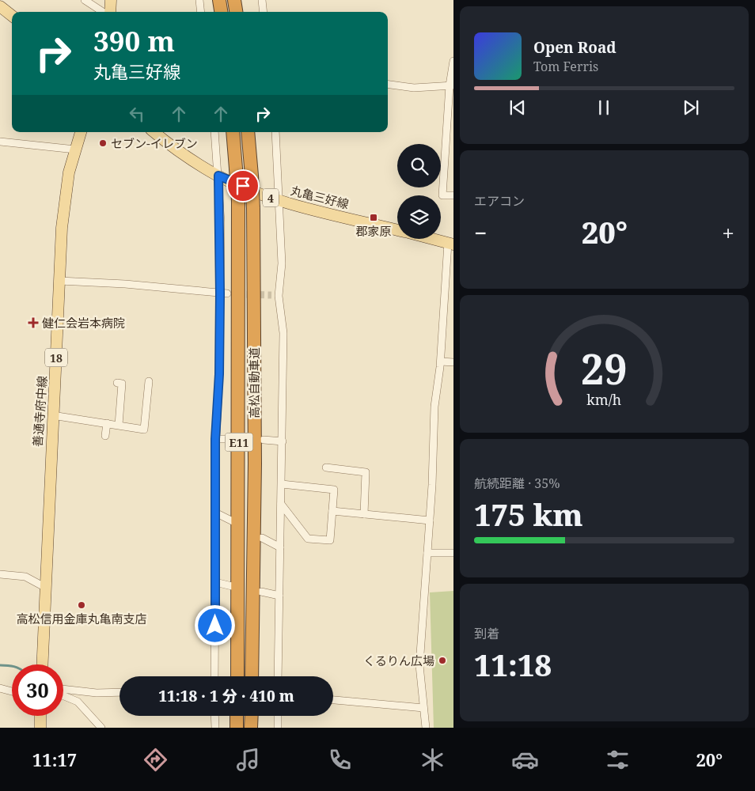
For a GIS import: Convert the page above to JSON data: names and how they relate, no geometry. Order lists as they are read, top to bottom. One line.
{"streets":{"highway":["高松自動車道","E11"],"main road":["丸亀三好線","4","18","善通寺府中線"]},"places":{"other":["セブン-イレブン","高松信用金庫丸亀南支店","くるりん広場"],"transit":["郡家原"],"health":["健仁会岩本病院"]},"page":{"turn":["390 m","丸亀三好線"],"song":["Open Road","Tom Ferris"],"tile":["エアコン",["航続距離 · 35%","175 km"],["到着","11:18"]],"heat":["−","20°","+"],"limit":"30","trip":"11:18 · 1 分 · 410 m","tabs":["11:17","20°"],"gauge":["29","km/h"]}}
